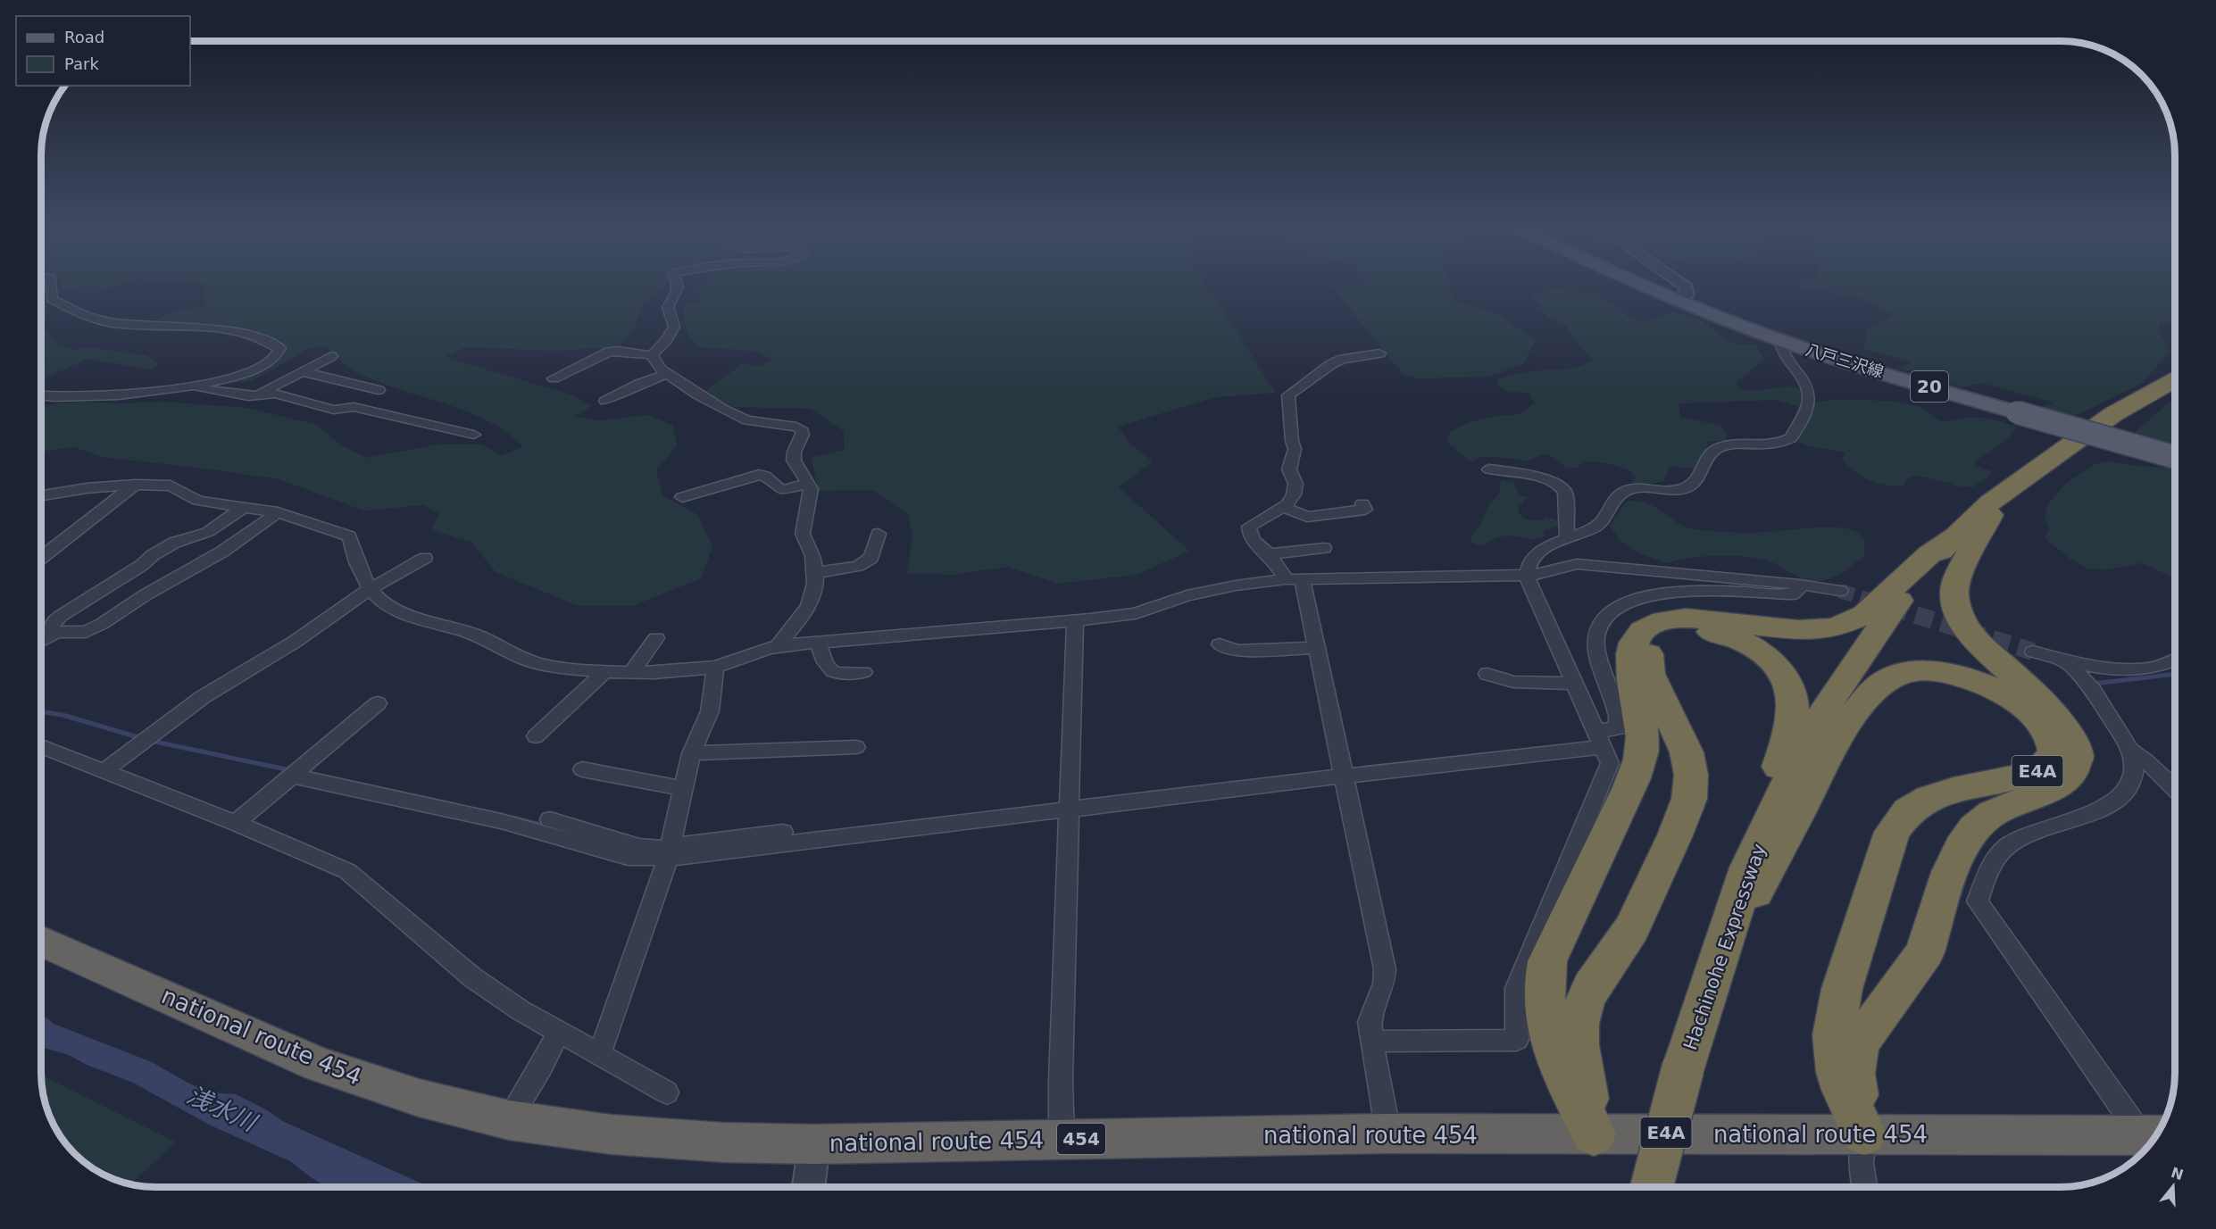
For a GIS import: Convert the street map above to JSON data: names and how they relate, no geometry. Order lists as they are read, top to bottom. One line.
{"streets":{"highway":["E4A","Hachinohe Expressway","national route 454","454"],"main road":["八戸三沢線","20"]},"crossings":[["E4A","Hachinohe Expressway"],["E4A","national route 454"]],"water":["浅水川"],"legend":["Road","Park"],"north":"top"}
